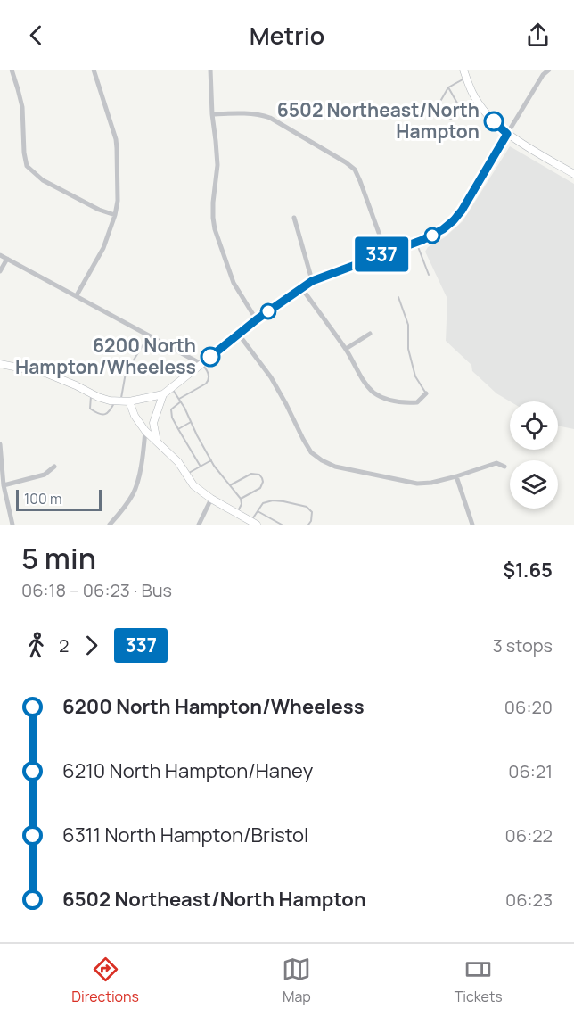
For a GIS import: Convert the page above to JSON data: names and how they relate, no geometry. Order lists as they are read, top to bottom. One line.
{"places":["6502 Northeast/North Hampton","6200 North Hampton/Wheeless"],"lines":["bus line 337"],"scale_bar":"100 m","page":{"header":"Metrio","on_map":"337","scale":"100 m","heading":["5 min","06:18 – 06:23 · Bus","$1.65"],"legs":["2","337","3 stops"],"list":[{"name":"6200 North Hampton/Wheeless","value":"06:20"},{"name":"6210 North Hampton/Haney","value":"06:21"},{"name":"6311 North Hampton/Bristol","value":"06:22"},{"name":"6502 Northeast/North Hampton","value":"06:23"}],"tabs":["Directions","Map","Tickets"]}}
